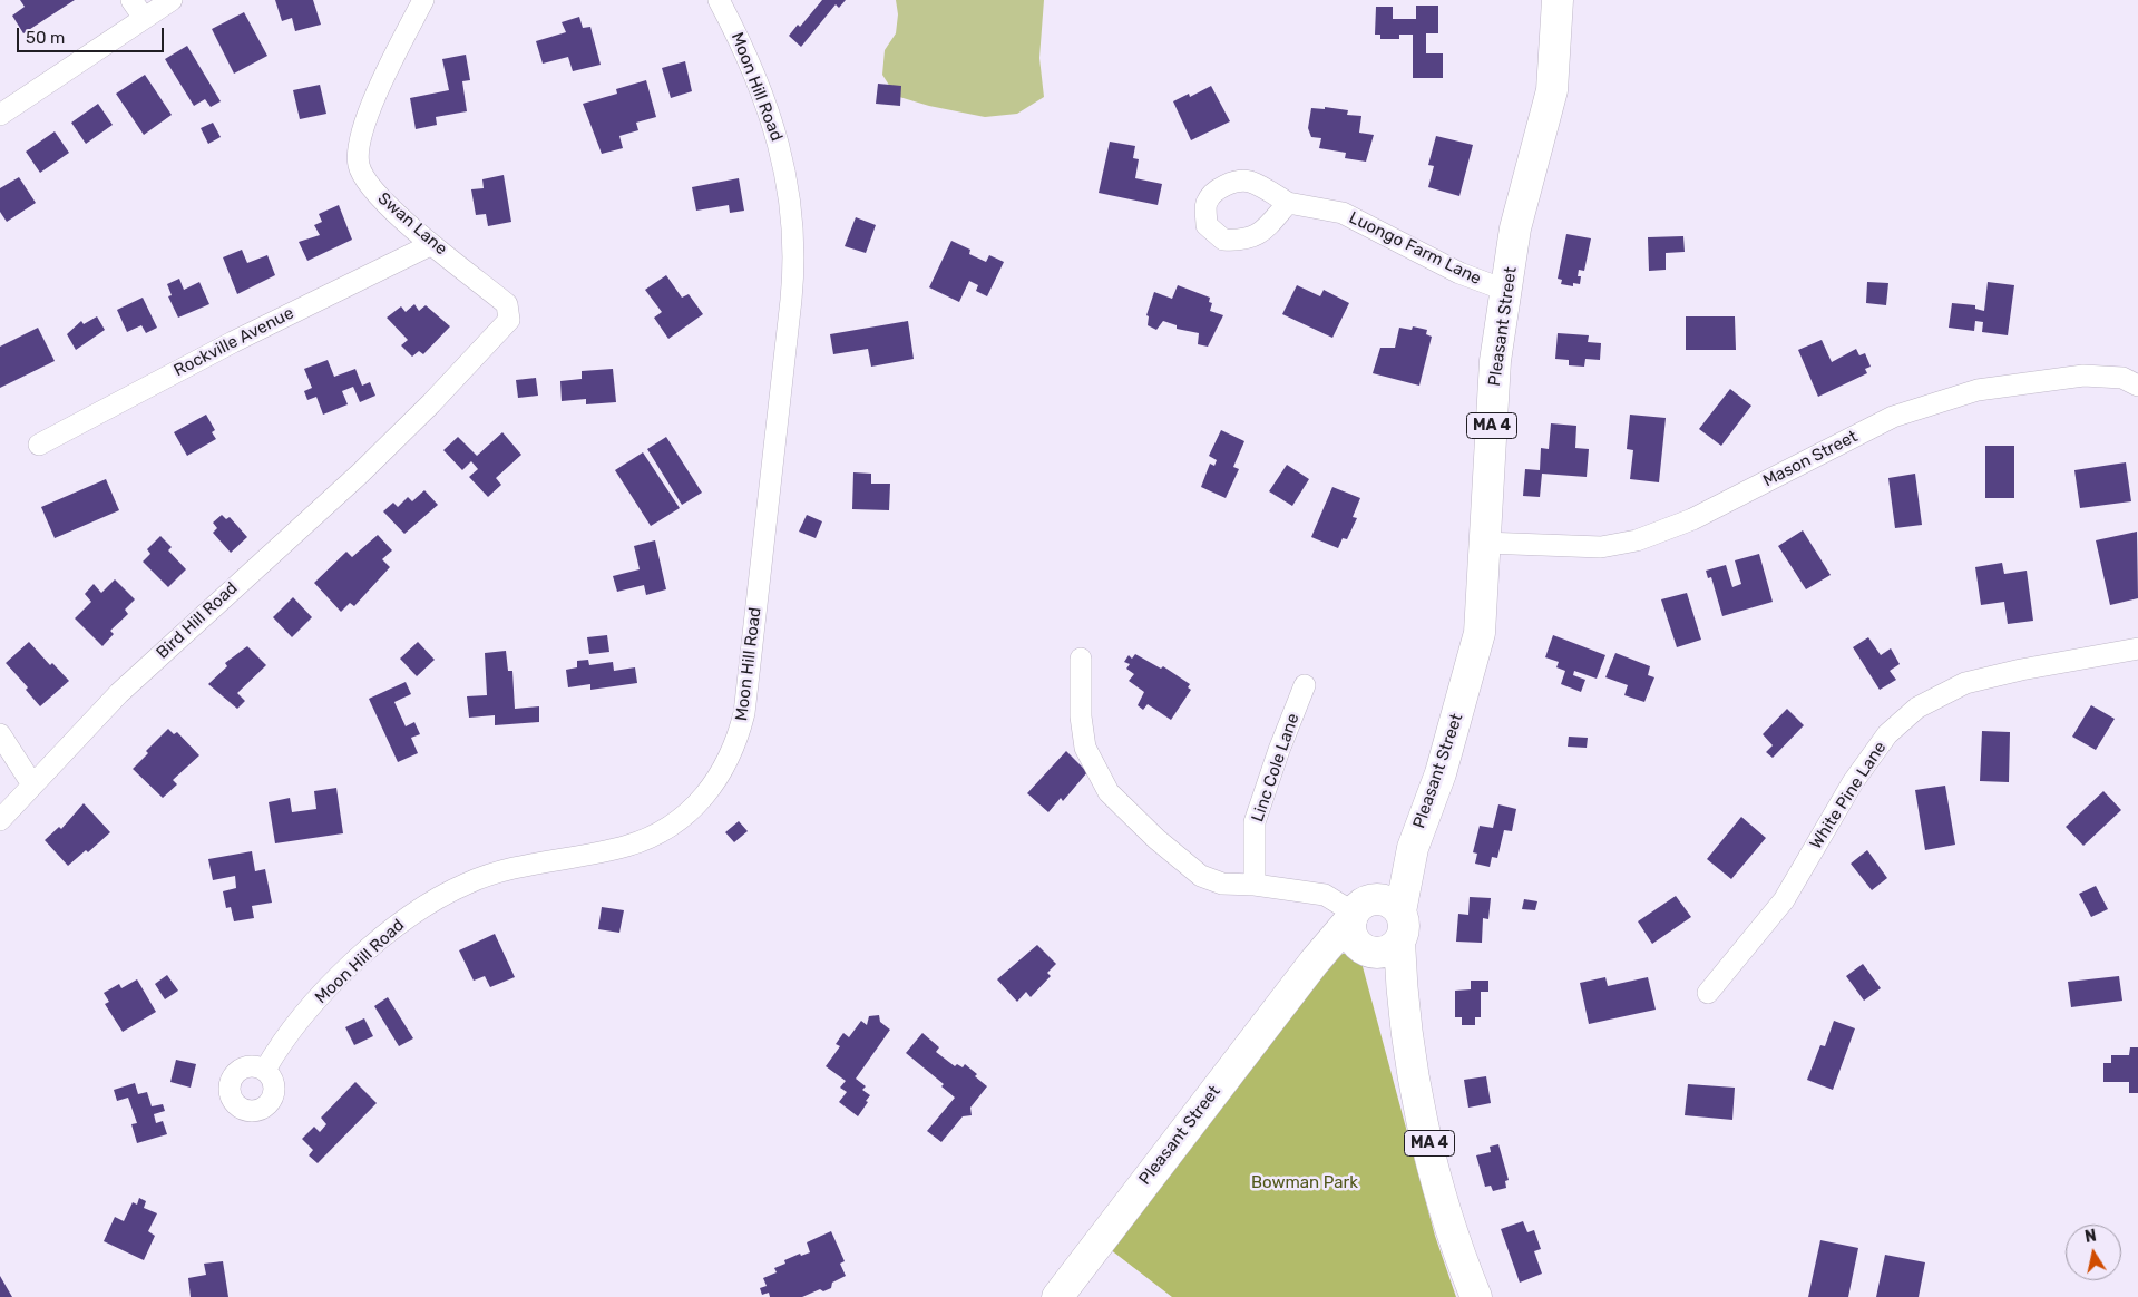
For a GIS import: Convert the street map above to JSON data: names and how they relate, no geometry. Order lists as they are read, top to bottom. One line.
{"streets":{"main road":["Pleasant Street","MA 4"],"street":["Moon Hill Road","Swan Lane","Luongo Farm Lane","Rockville Avenue","Mason Street","Bird Hill Road","Linc Cole Lane","White Pine Lane"]},"crossings":[["Swan Lane","Rockville Avenue"],["Swan Lane","Bird Hill Road"],["Luongo Farm Lane","Pleasant Street"],["Pleasant Street","MA 4"],["Pleasant Street","Mason Street"]],"parks":["Bowman Park"],"scale_bar":"50 m","north":"top"}
